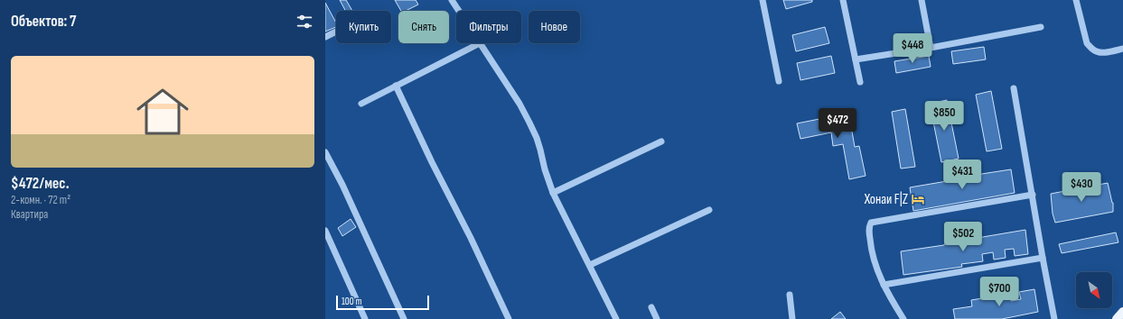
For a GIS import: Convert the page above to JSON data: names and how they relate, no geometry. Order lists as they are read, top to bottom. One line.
{"places":{"hotel":["Хонаи F|Z"]},"scale_bar":"100 m","north":"bottom right","page":{"heading":"Объектов: 7","chip":["Купить","Снять","Фильтры","Новое"],"price":["$448","$850","$472","$431","$430","$502","$700"],"list":[{"name":"$472/мес.","note":"2-комн. · 72 m² · Квартира"}],"scale":"100 m"}}
